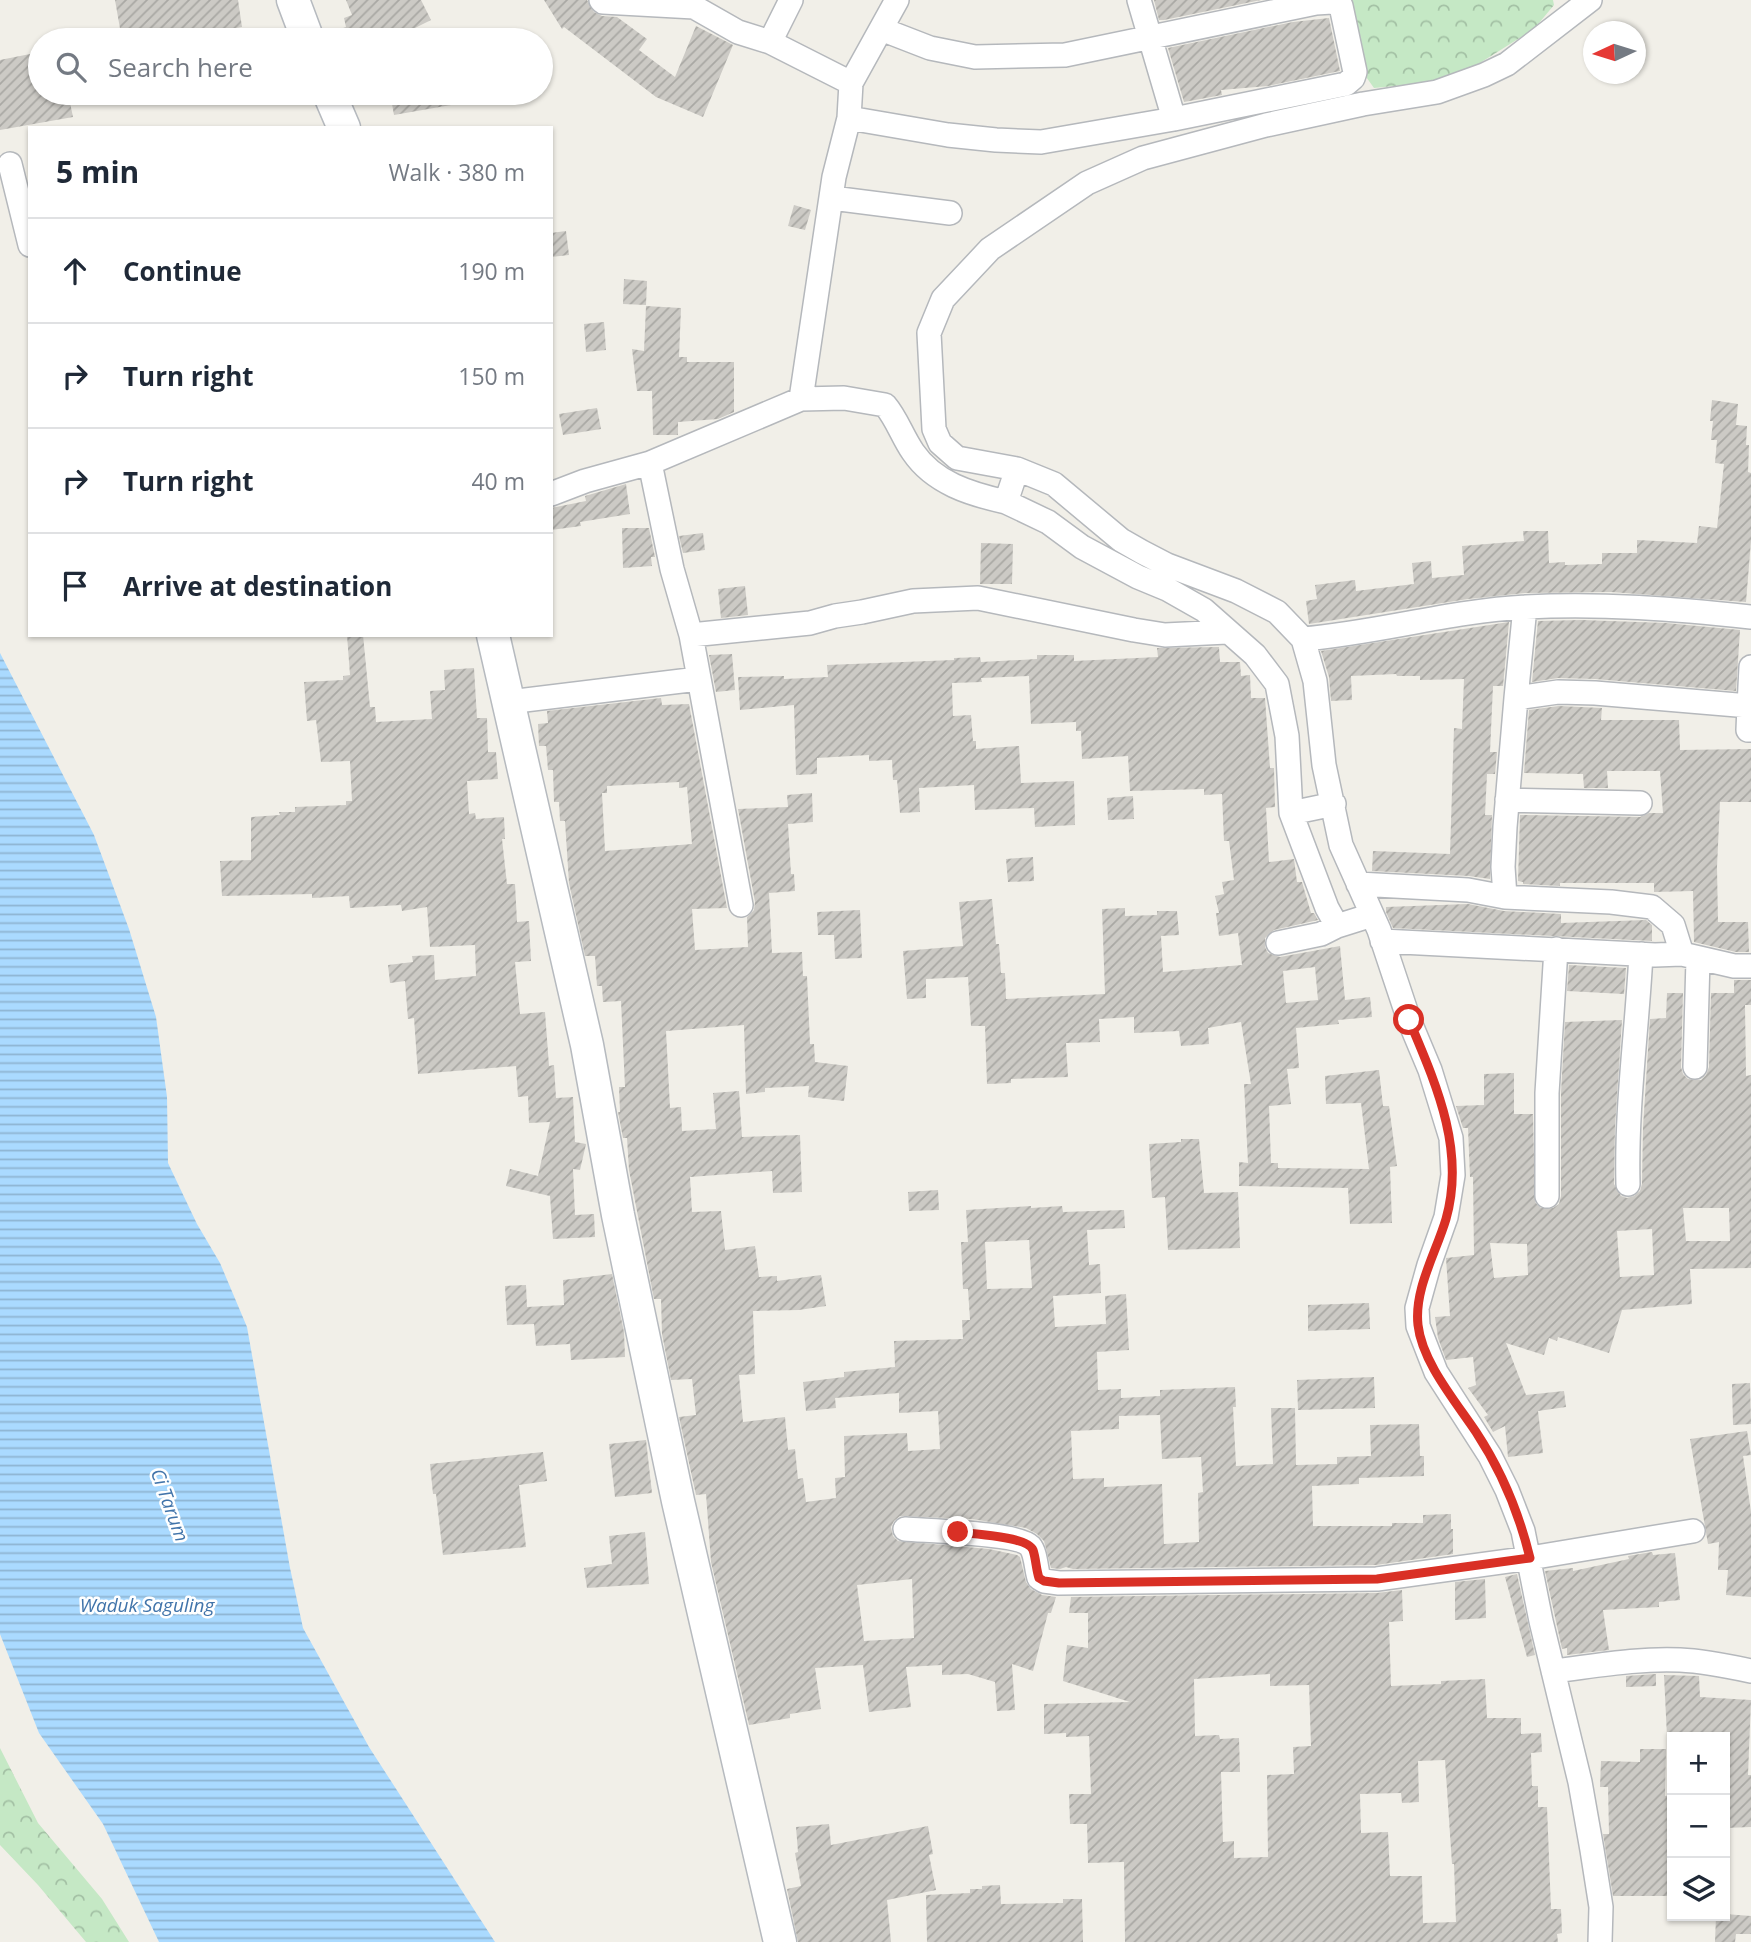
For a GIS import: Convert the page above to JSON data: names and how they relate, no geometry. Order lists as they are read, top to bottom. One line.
{"water":["Ci Tarum","Waduk Saguling"],"north":"left","page":{"search":"Search here","heading":["5 min","Walk · 380 m"],"list":[["Continue","190 m"],["Turn right","150 m"],["Turn right","40 m"],"Arrive at destination"],"map_buttons":["+","−"]}}
